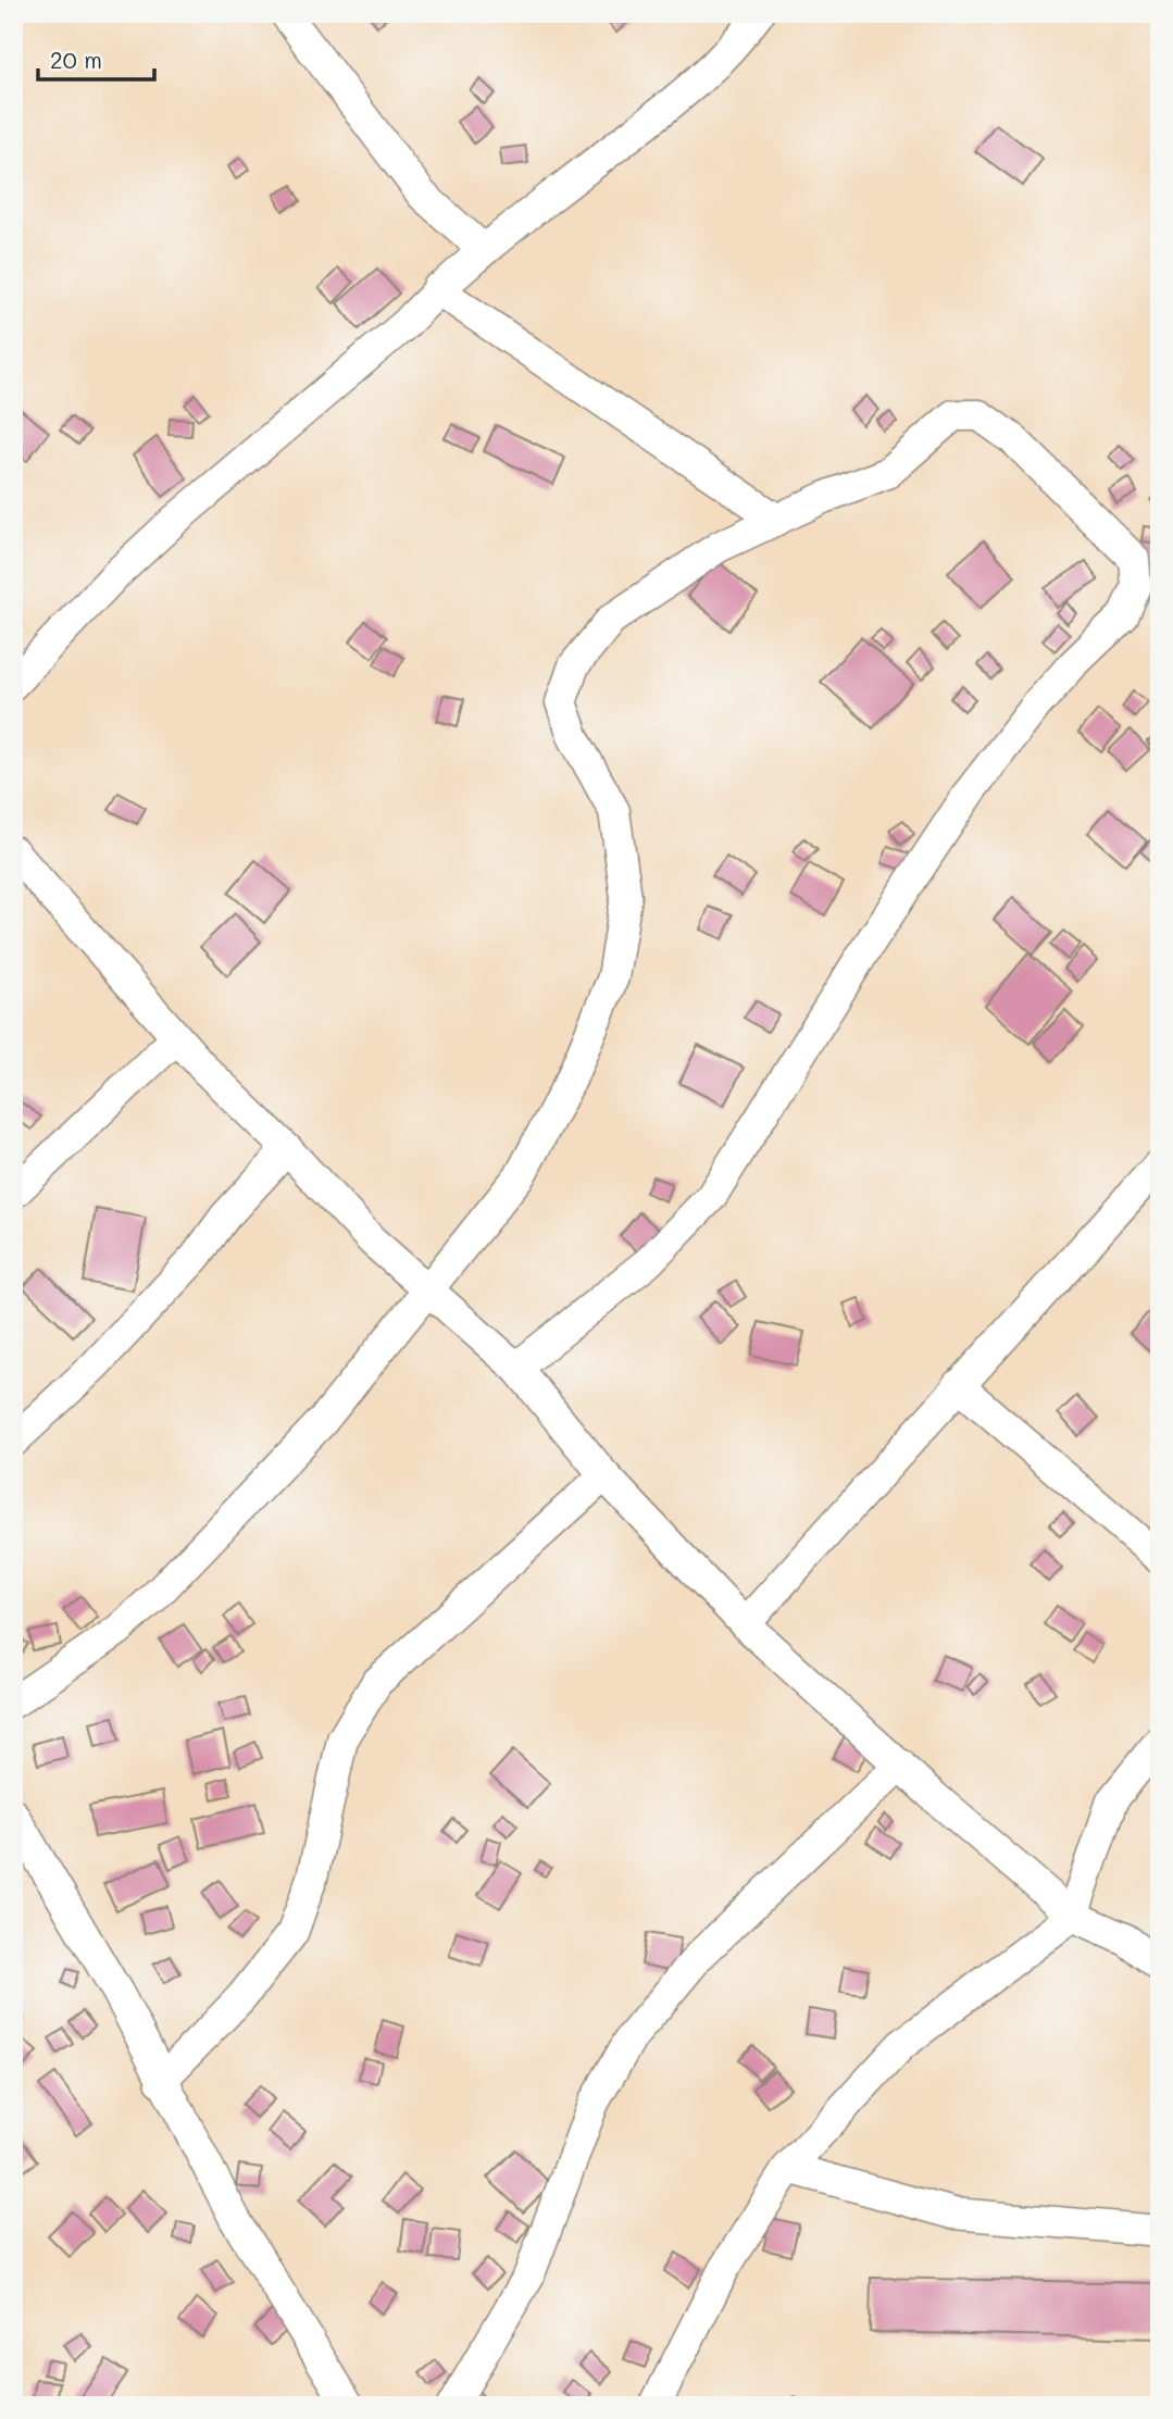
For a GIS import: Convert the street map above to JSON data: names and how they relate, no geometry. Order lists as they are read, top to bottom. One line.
{"scale_bar":"20 m"}
